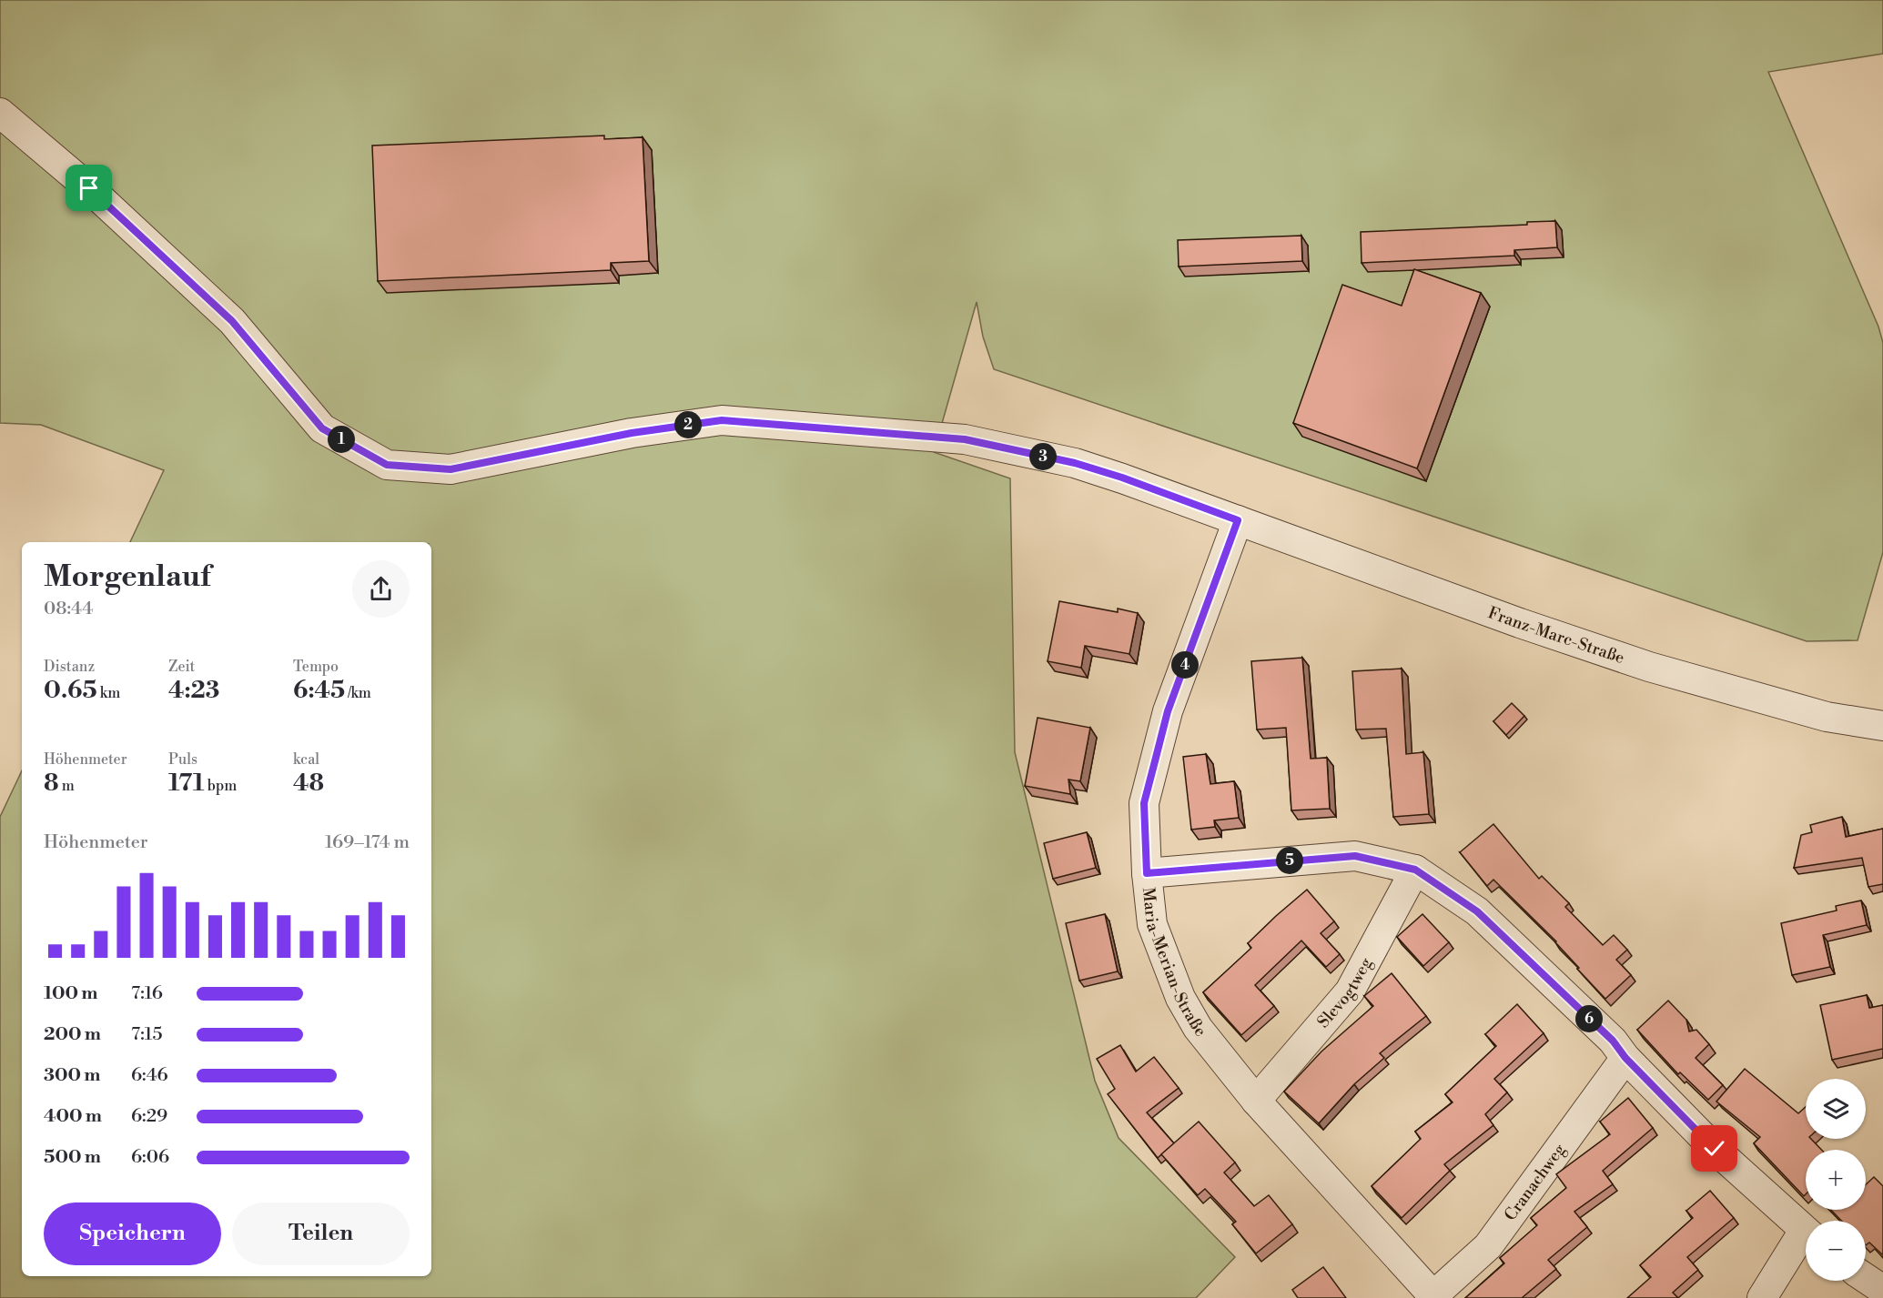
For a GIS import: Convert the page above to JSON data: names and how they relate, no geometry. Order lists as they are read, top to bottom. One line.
{"streets":{"street":["Franz-Marc-Straße","Maria-Merian-Straße","Slevogtweg","Cranachweg"]},"crossings":[["Franz-Marc-Straße","Maria-Merian-Straße"],["Maria-Merian-Straße","Slevogtweg"],["Maria-Merian-Straße","Cranachweg"]],"page":{"pins":["2","1","3","4","5","6"],"heading":["Morgenlauf","08:44"],"stats":[["Distanz","0.65 km"],["Zeit","4:23"],["Tempo","6:45 /km"],["Höhenmeter","8 m"],["Puls","171 bpm"],["kcal","48"]],"chart":["Höhenmeter","169–174 m"],"list":[{"name":"100 m","note":"7:16"},{"name":"200 m","note":"7:15"},{"name":"300 m","note":"6:46"},{"name":"400 m","note":"6:29"},{"name":"500 m","note":"6:06"}],"map_buttons":["+","−"],"buttons":["Speichern","Teilen"]}}
